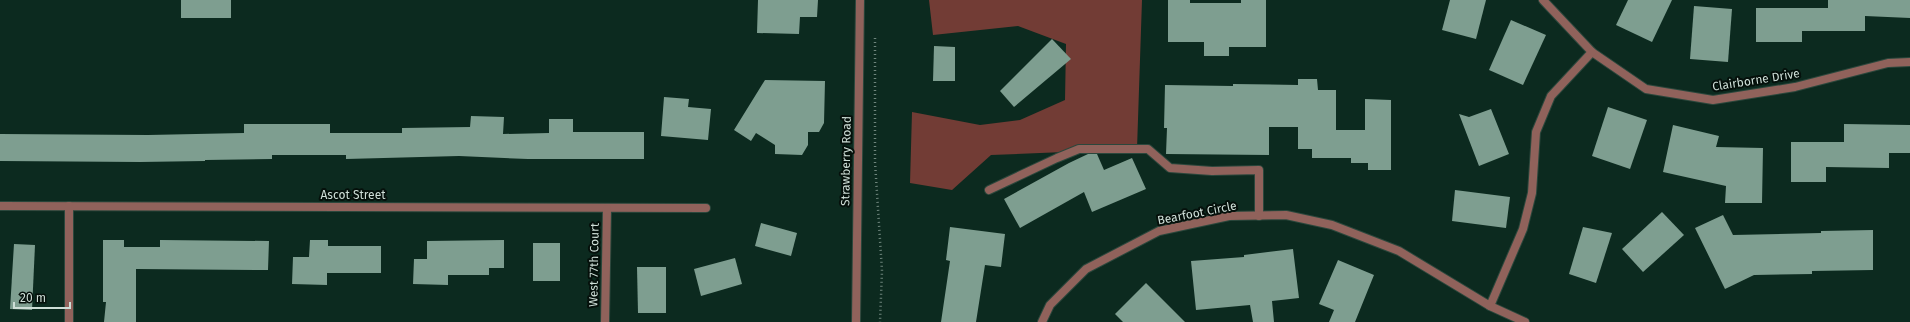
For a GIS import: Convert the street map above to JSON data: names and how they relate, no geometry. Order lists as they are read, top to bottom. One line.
{"streets":{"street":["Clairborne Drive","Strawberry Road","Ascot Street","Bearfoot Circle","West 77th Court"]},"crossings":[["Ascot Street","West 77th Court"]],"scale_bar":"20 m"}
